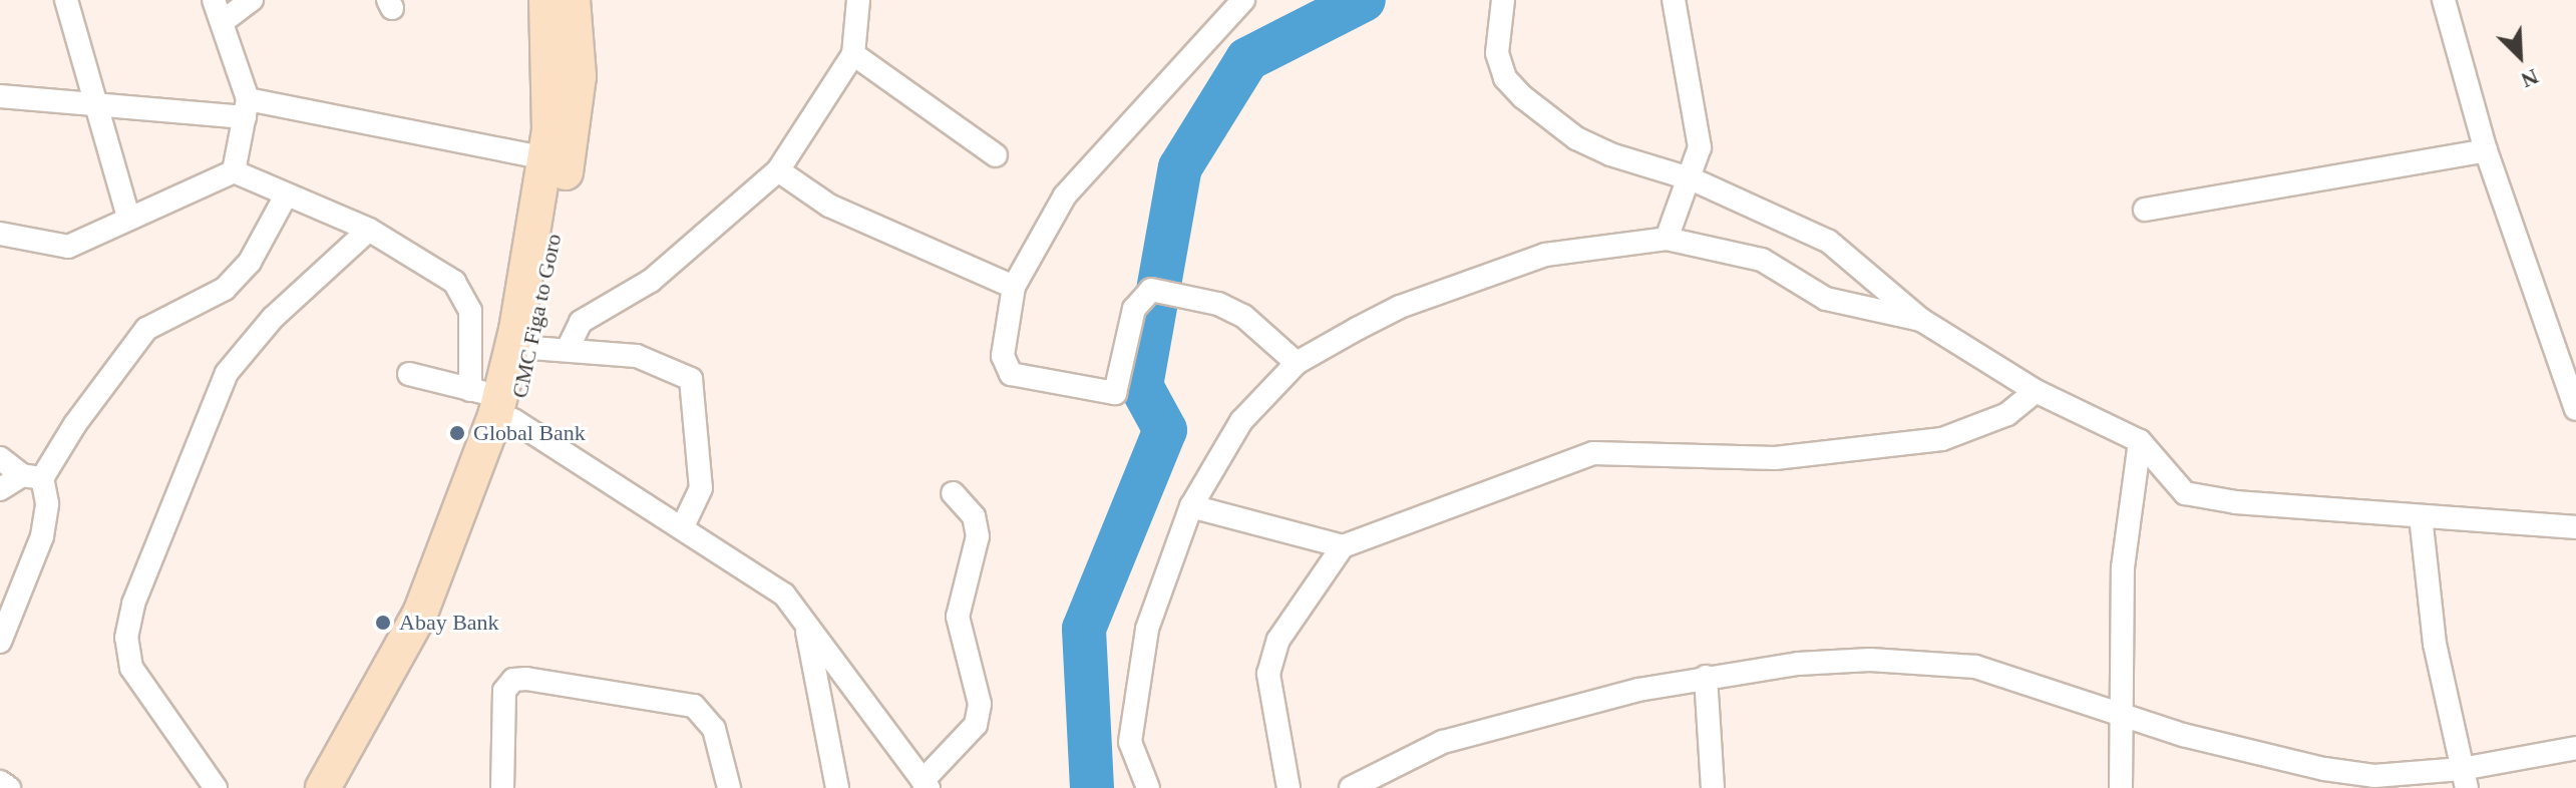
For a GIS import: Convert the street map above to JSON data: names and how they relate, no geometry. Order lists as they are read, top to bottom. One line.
{"streets":{"main road":["CMC Figa to Goro"]},"places":["Global Bank","Abay Bank"],"north":"bottom right"}
